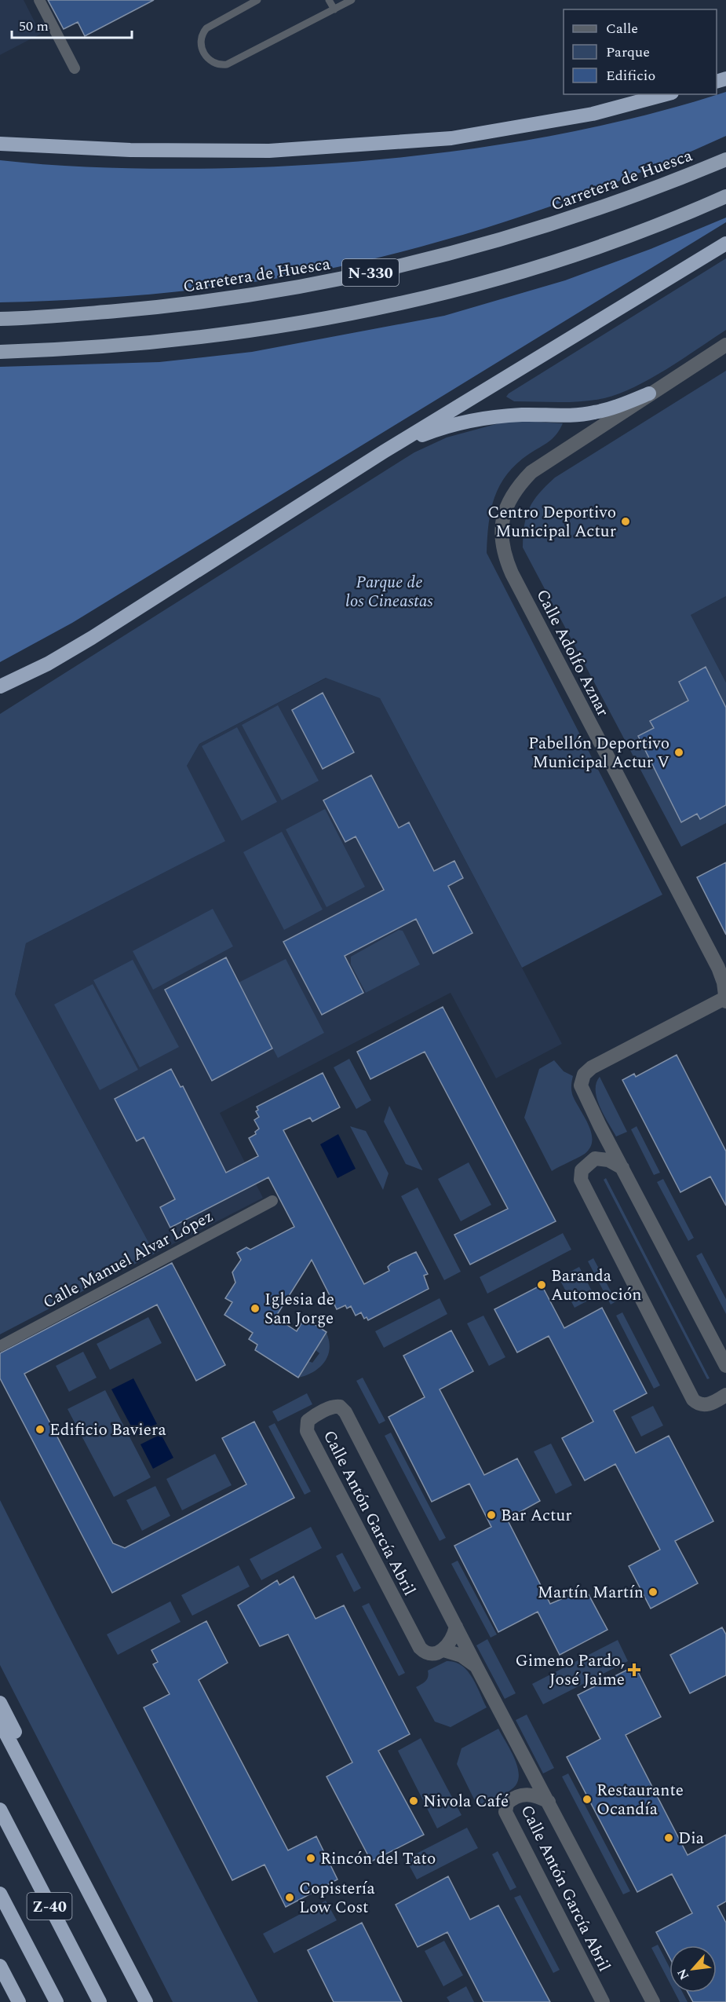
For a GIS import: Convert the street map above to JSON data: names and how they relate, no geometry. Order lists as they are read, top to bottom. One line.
{"streets":{"highway":["Carretera de Huesca","N-330","Z-40"],"street":["Calle Adolfo Aznar","Calle Manuel Alvar López","Calle Antón García Abril"]},"parks":["Parque de los Cineastas"],"places":{"other":["Centro Deportivo Municipal Actur","Pabellón Deportivo Municipal Actur V","Baranda Automoción","Iglesia de San Jorge","Edificio Baviera","Bar Actur","Martín Martín","Restaurante Ocandía","Nivola Café","Dia","Rincón del Tato","Copistería Low Cost"],"health":["Gimeno Pardo, José Jaime"]},"legend":["Calle","Parque","Edificio"],"scale_bar":"50 m","north":"bottom left"}
